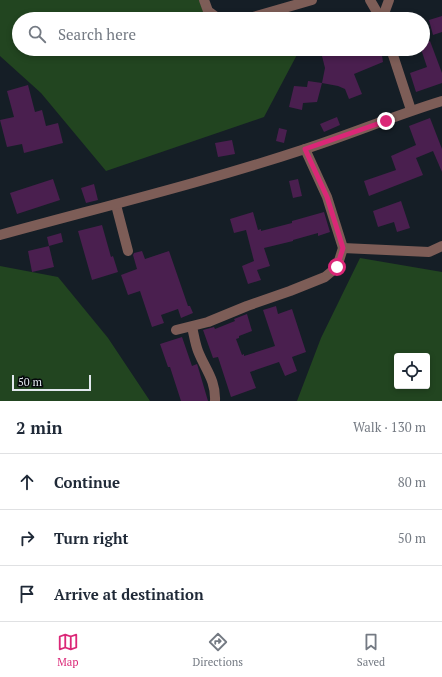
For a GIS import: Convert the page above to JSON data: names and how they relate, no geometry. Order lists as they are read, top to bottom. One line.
{"scale_bar":"50 m","page":{"search":"Search here","scale":"50 m","heading":["2 min","Walk · 130 m"],"list":[["Continue","80 m"],["Turn right","50 m"],"Arrive at destination"],"nav":["Map","Directions","Saved"]}}
